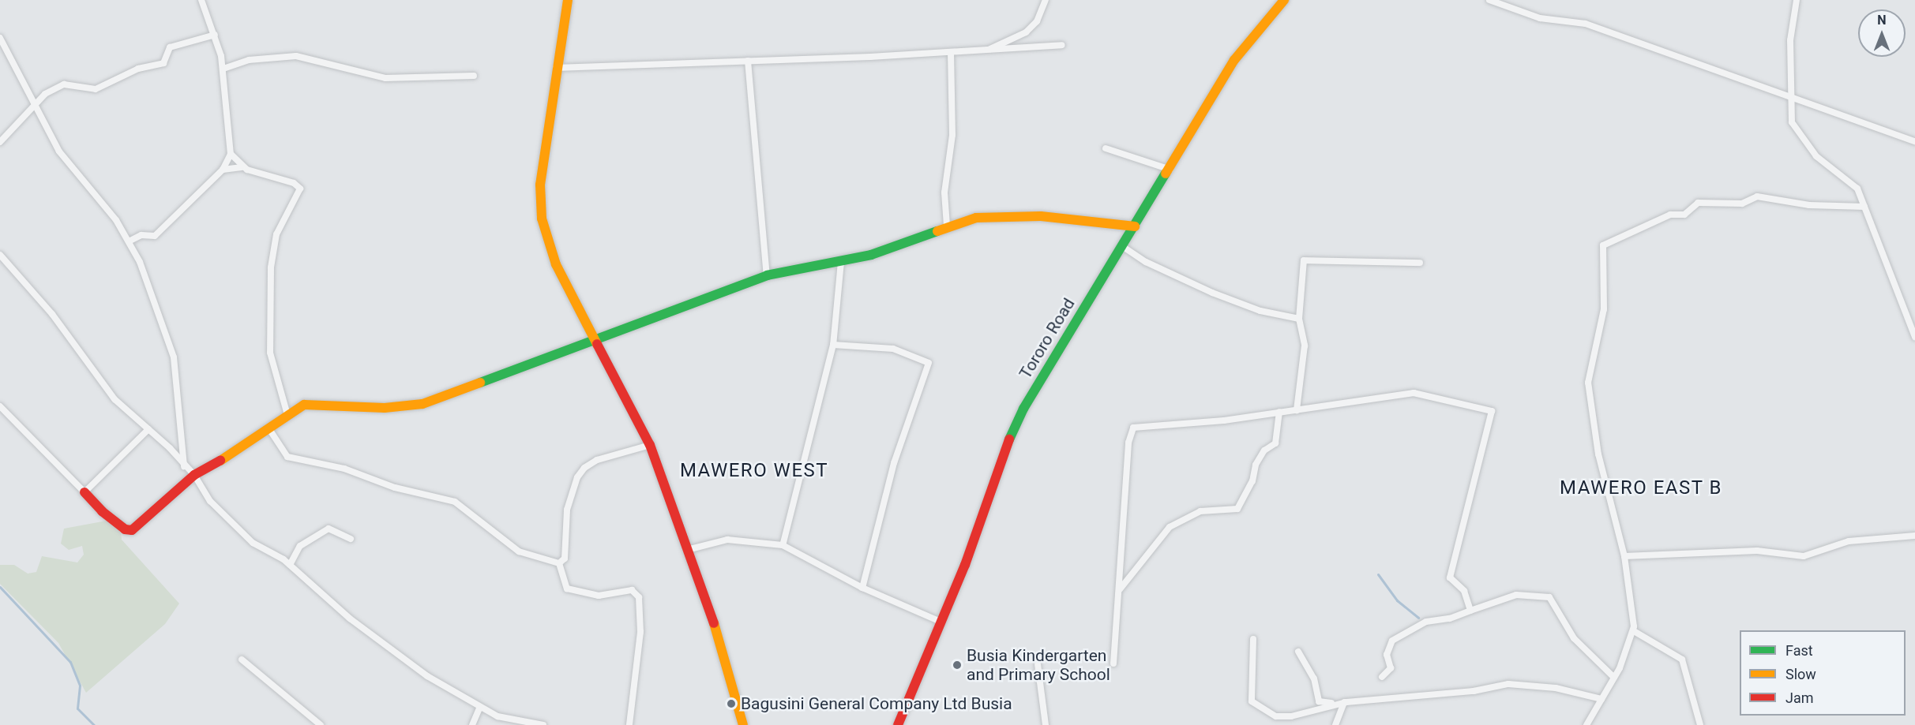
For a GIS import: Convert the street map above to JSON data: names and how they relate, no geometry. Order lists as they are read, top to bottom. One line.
{"streets":{"main road":["Tororo Road"]},"districts":["MAWERO WEST","MAWERO EAST B"],"places":["Busia Kindergarten and Primary School","Bagusini General Company Ltd Busia"],"legend":["Fast","Slow","Jam"],"north":"top"}
